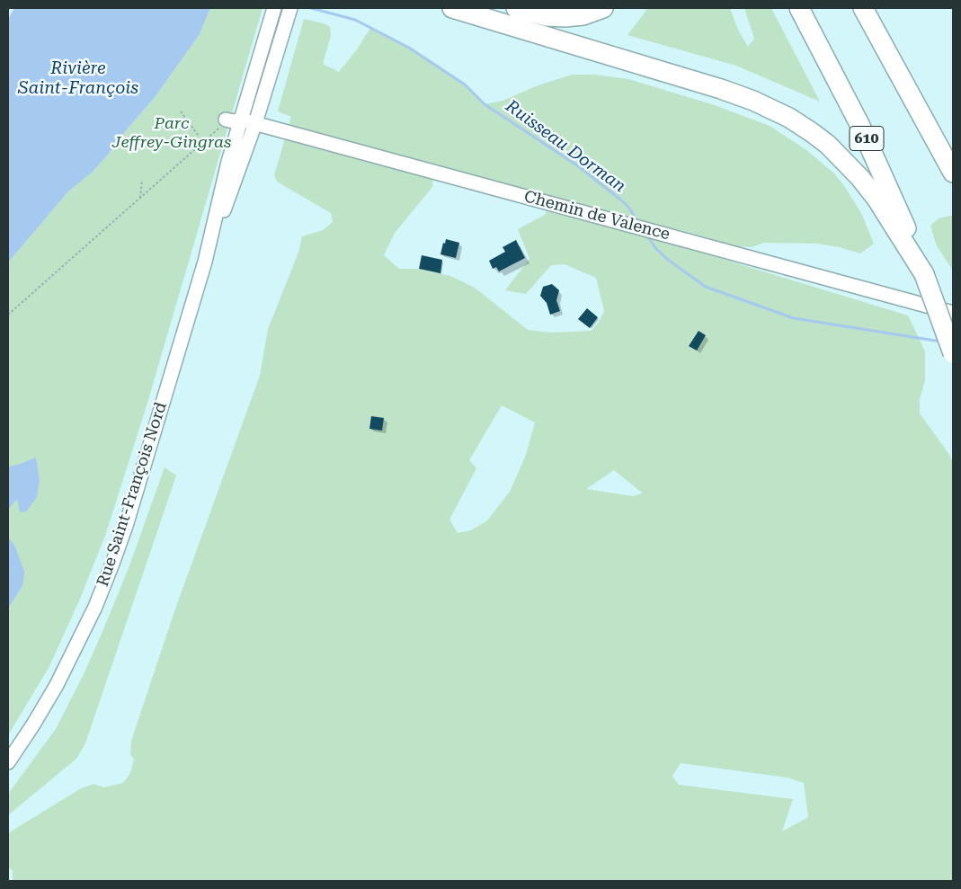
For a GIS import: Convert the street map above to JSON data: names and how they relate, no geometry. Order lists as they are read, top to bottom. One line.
{"streets":{"highway":["610"],"street":["Chemin de Valence","Rue Saint-François Nord"]},"crossings":[["Chemin de Valence","Rue Saint-François Nord"]],"water":["Rivière Saint-François","Ruisseau Dorman"],"parks":["Parc Jeffrey-Gingras"]}
